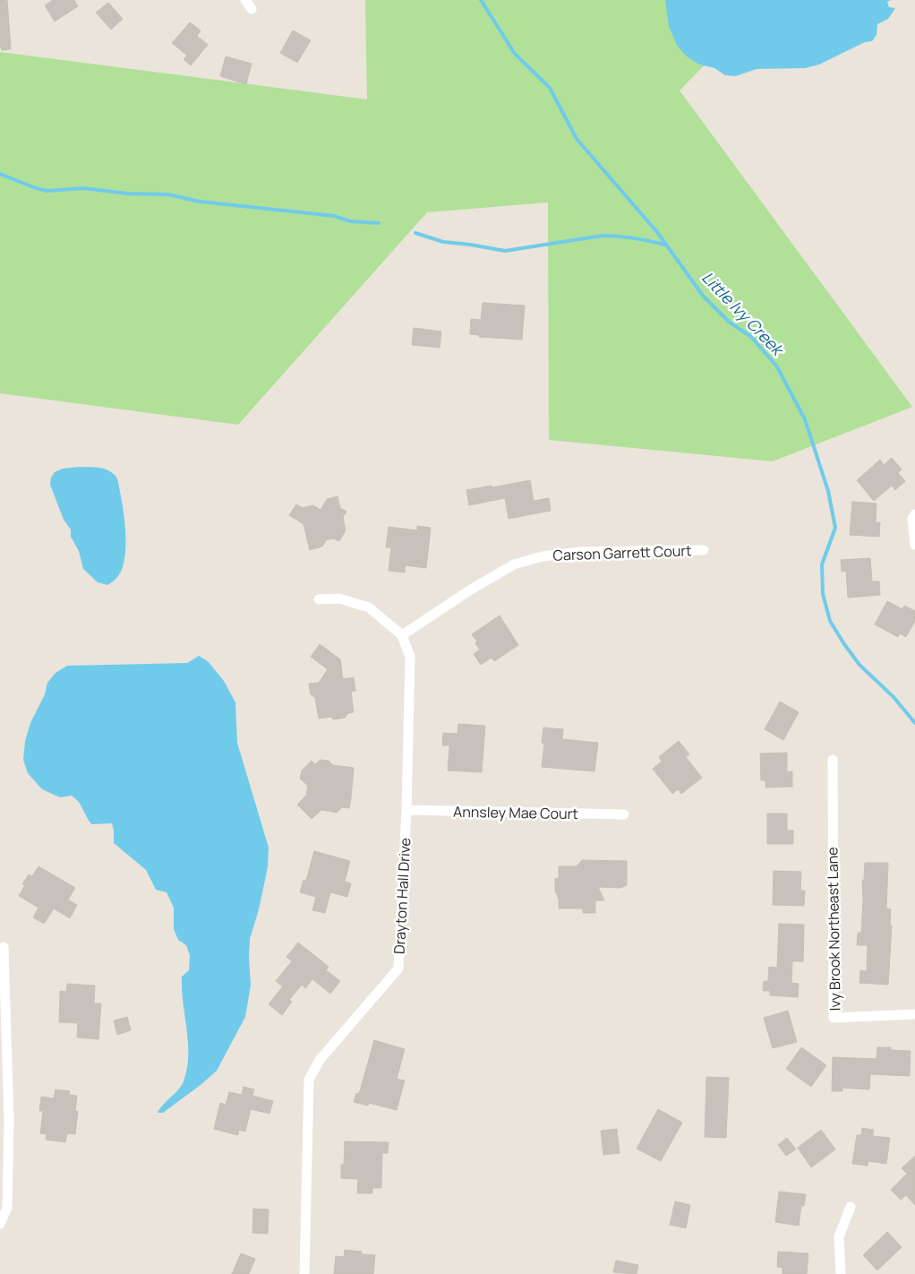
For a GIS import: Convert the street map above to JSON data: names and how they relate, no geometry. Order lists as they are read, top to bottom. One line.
{"streets":{"street":["Carson Garrett Court","Annsley Mae Court","Drayton Hall Drive","Ivy Brook Northeast Lane"]},"crossings":[["Carson Garrett Court","Drayton Hall Drive"],["Annsley Mae Court","Drayton Hall Drive"]],"water":["Little Ivy Creek"]}
